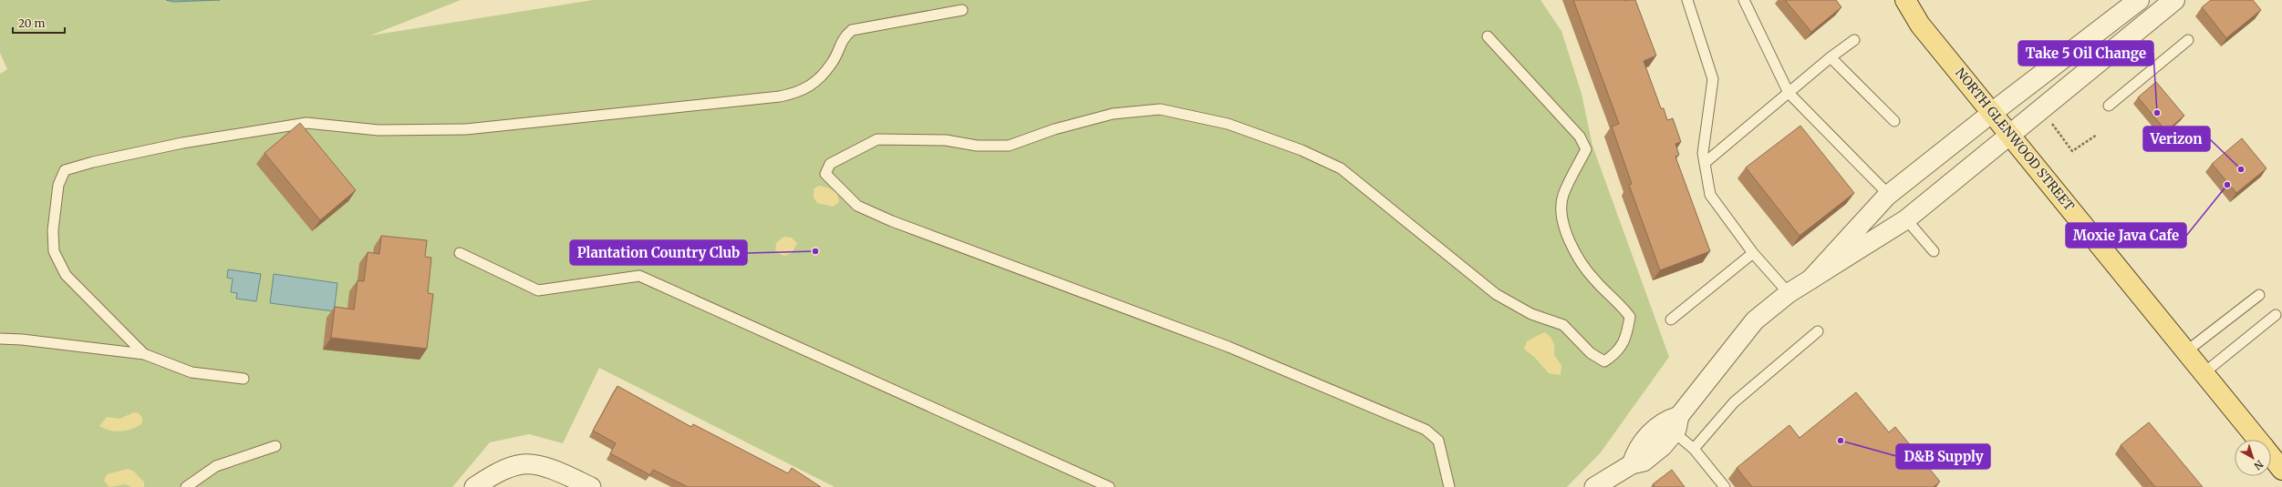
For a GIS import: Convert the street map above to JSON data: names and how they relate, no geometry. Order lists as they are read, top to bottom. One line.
{"streets":{"main road":["NORTH GLENWOOD STREET"]},"places":["Take 5 Oil Change","Verizon","Moxie Java Cafe","Plantation Country Club","D&B Supply"],"scale_bar":"20 m","north":"bottom right"}
